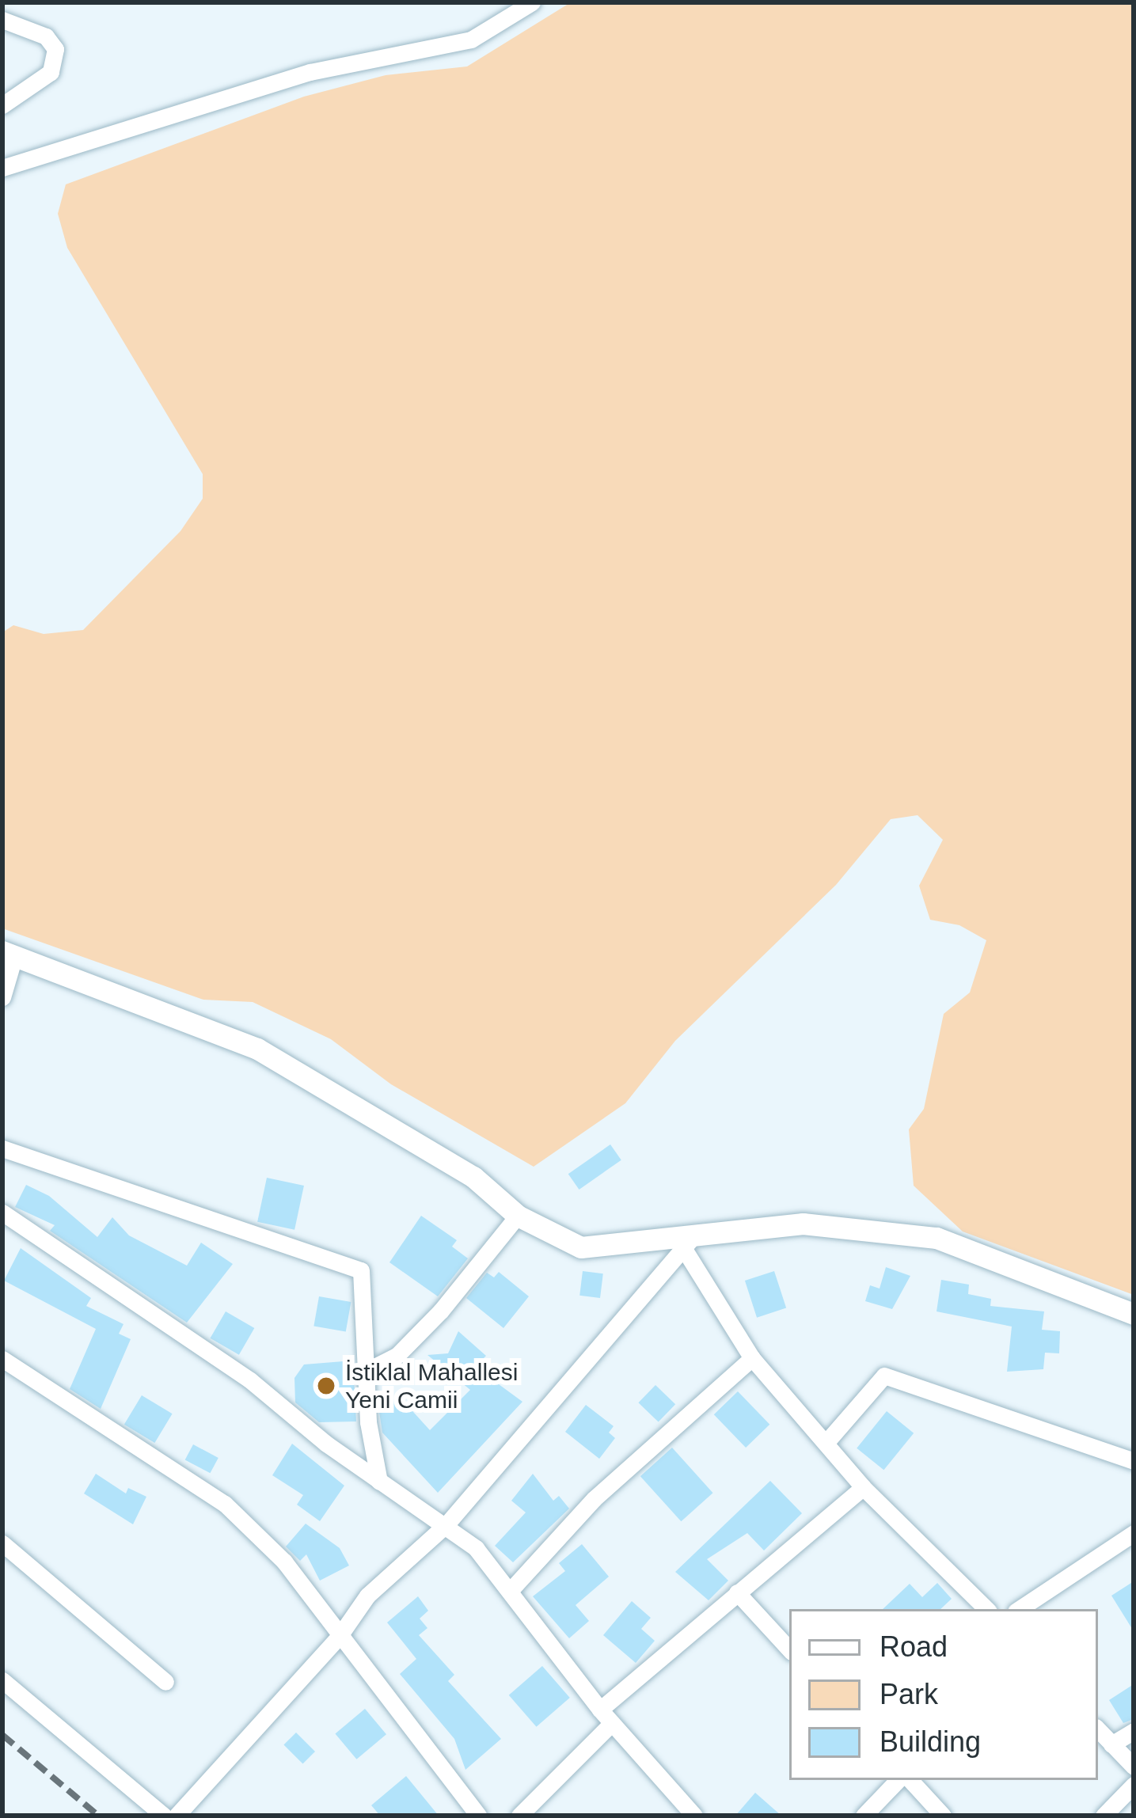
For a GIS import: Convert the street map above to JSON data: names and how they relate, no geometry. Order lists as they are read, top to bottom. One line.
{"places":["İstiklal Mahallesi Yeni Camii"],"legend":["Road","Park","Building"]}
